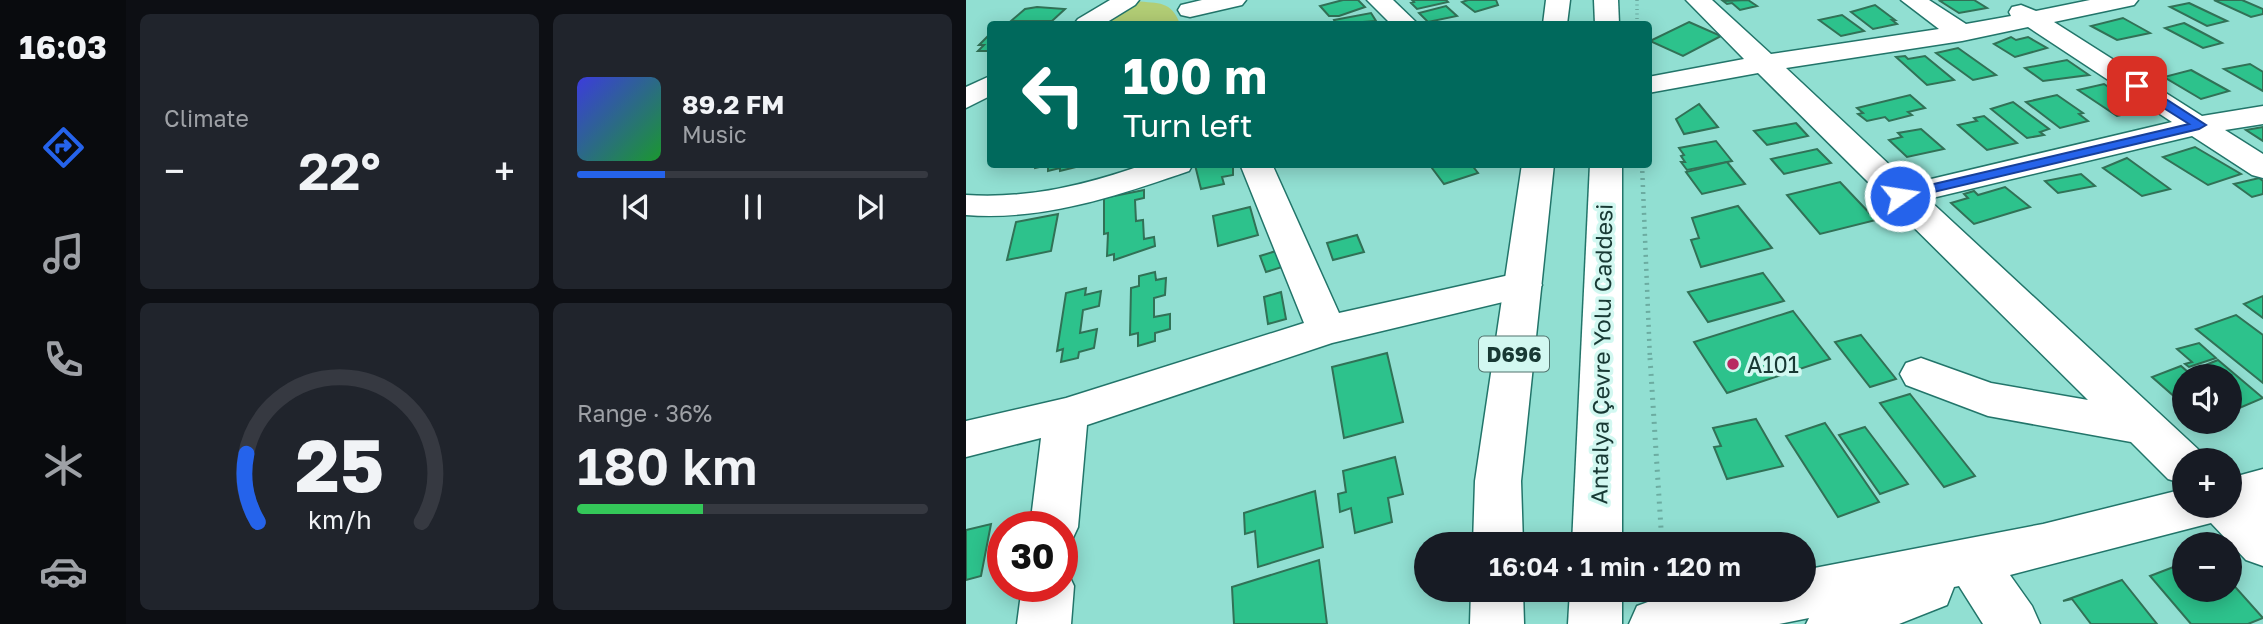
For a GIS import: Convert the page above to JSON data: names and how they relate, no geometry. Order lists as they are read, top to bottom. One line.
{"streets":{"main road":["D696","Antalya Çevre Yolu Caddesi"]},"places":["A101"],"page":{"tabs":"16:03","tile":["Climate",["Range · 36%","180 km"]],"turn":["100 m","Turn left"],"song":["89.2 FM","Music"],"heat":["−","22°","+"],"map_buttons":["+","−"],"limit":"30","trip":"16:04 · 1 min · 120 m","gauge":["25","km/h"]}}
